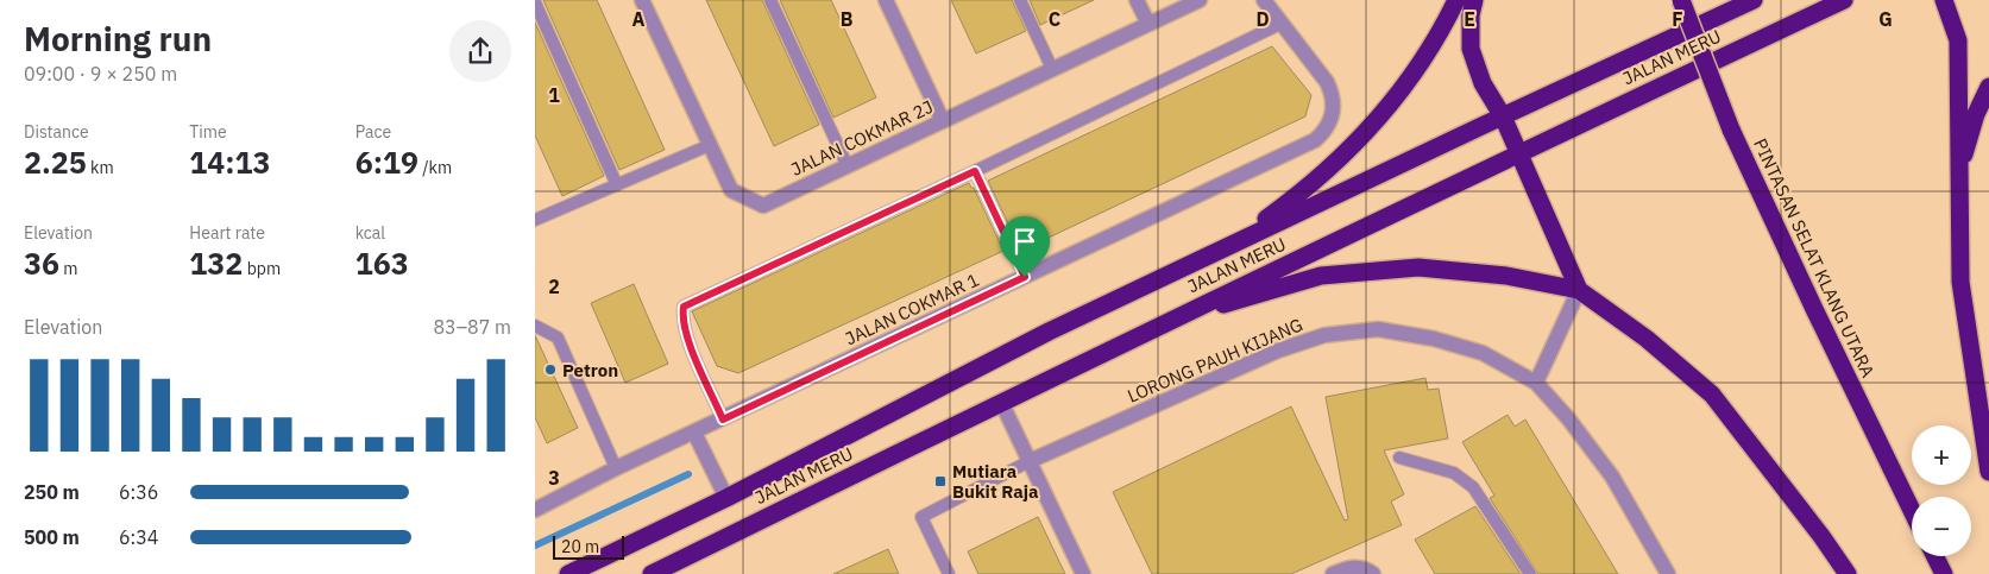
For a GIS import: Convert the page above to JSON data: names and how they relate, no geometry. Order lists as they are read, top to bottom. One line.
{"streets":{"highway":["JALAN MERU","PINTASAN SELAT KLANG UTARA"],"street":["JALAN COKMAR 2J","JALAN COKMAR 1","LORONG PAUH KIJANG"]},"places":{"other":["Petron"],"transit":["Mutiara Bukit Raja"]},"scale_bar":"20 m","page":{"heading":["Morning run","09:00 · 9 × 250 m"],"stats":[["Distance","2.25 km"],["Time","14:13"],["Pace","6:19 /km"],["Elevation","36 m"],["Heart rate","132 bpm"],["kcal","163"]],"chart":["Elevation","83–87 m"],"map_buttons":["+","−"],"list":[{"name":"250 m","note":"6:36"},{"name":"500 m","note":"6:34"}],"scale":"20 m"},"grid":{"columns":["A","B","C","D","E","F","G"],"rows":["1","2","3"]}}
